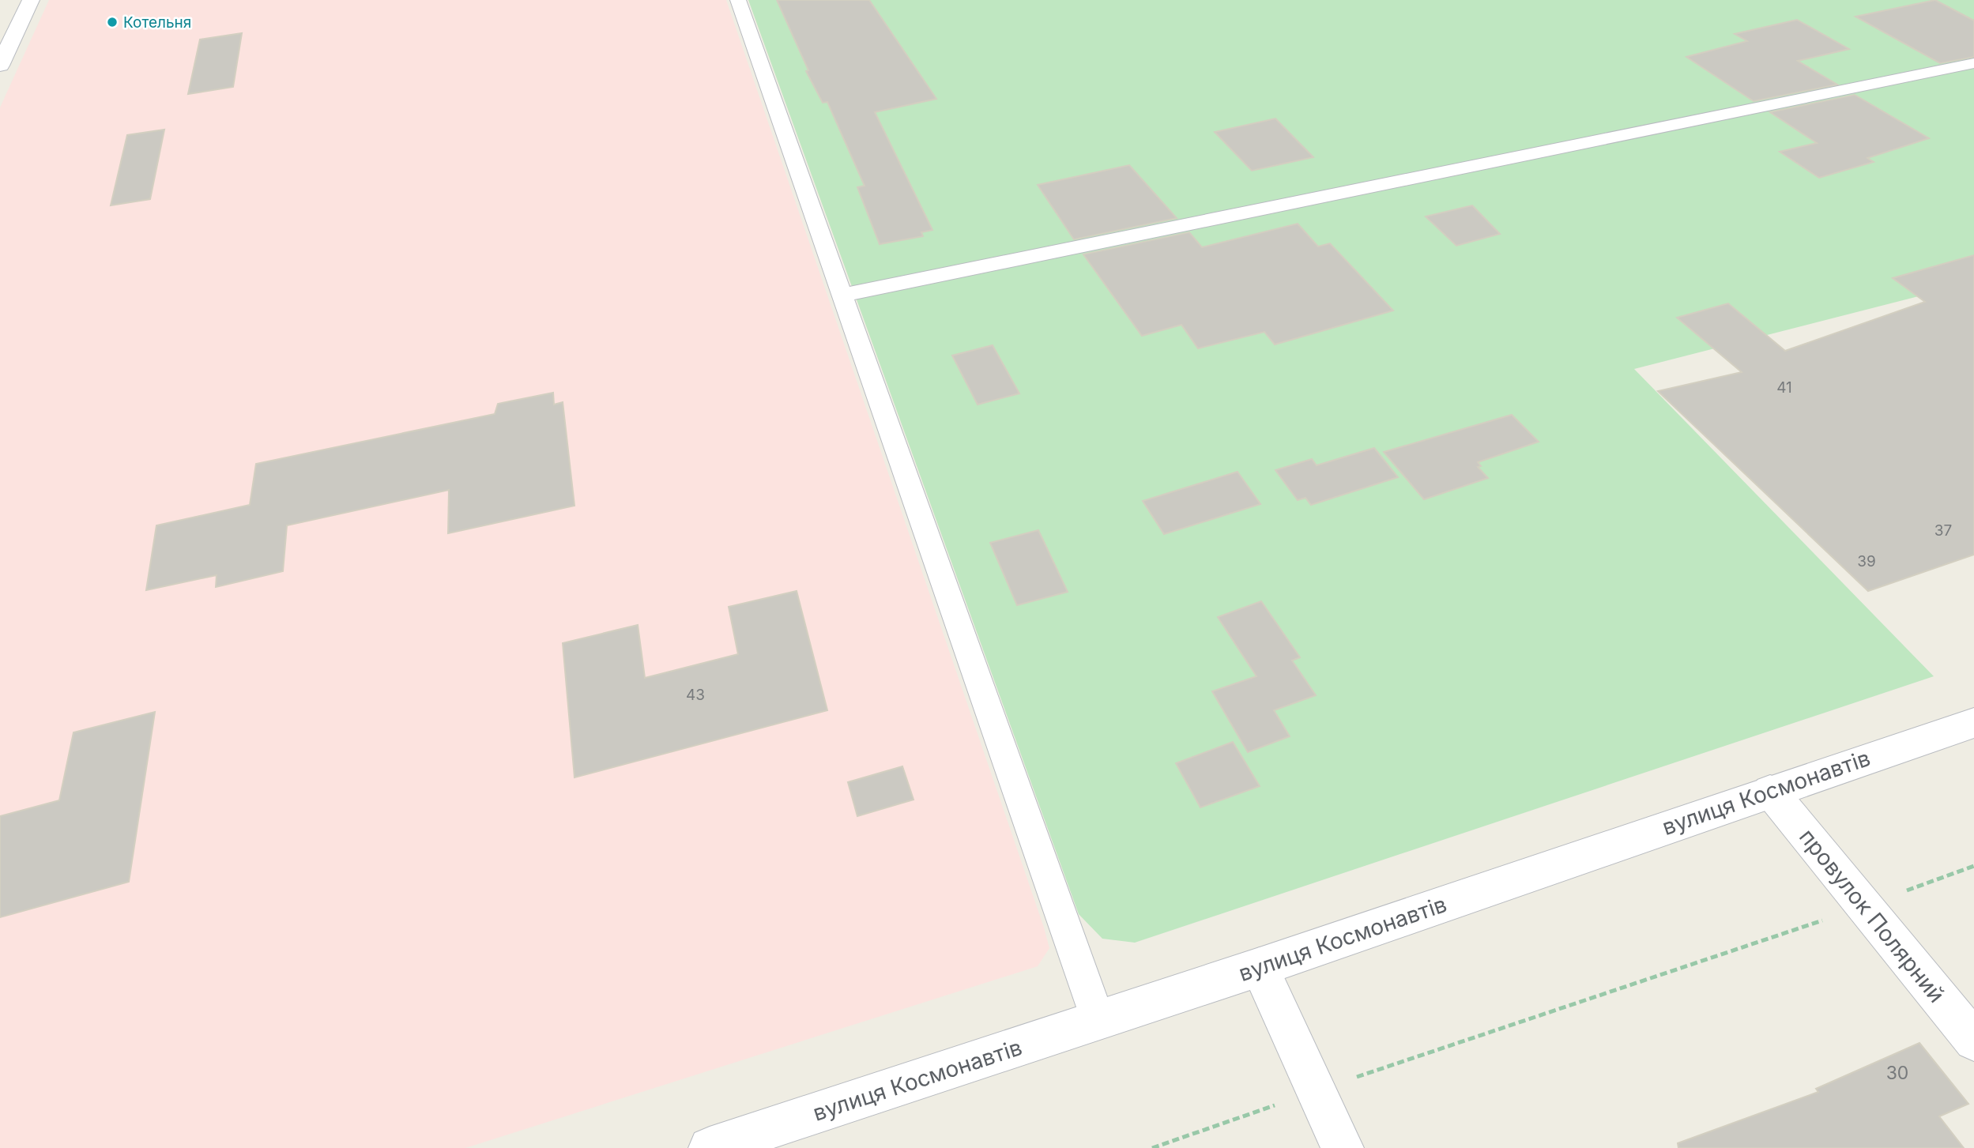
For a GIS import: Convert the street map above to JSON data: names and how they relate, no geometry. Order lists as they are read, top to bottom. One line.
{"streets":{"street":["вулиця Космонавтів","провулок Полярний"]},"crossings":[["вулиця Космонавтів","провулок Полярний"]],"places":["Котельня"],"house_numbers":["41","37","39","43","30"]}
